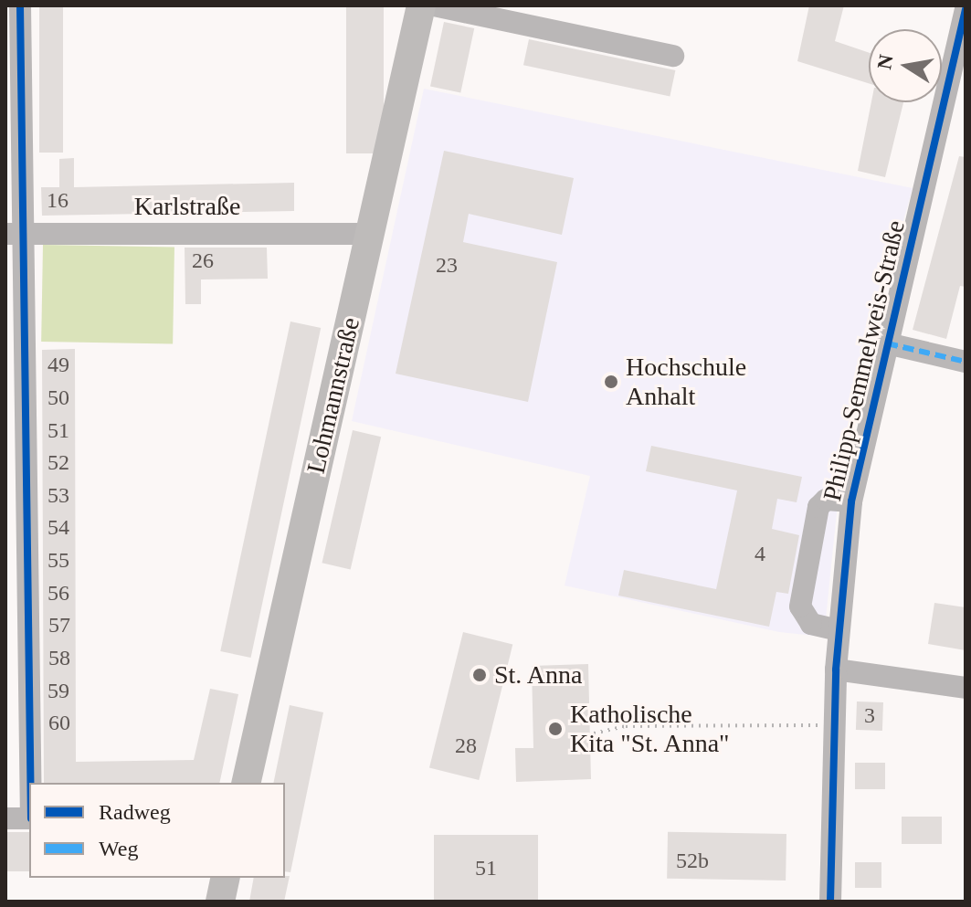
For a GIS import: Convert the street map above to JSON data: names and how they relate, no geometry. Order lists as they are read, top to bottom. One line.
{"streets":{"main road":["Lohmannstraße"],"street":["Karlstraße","Philipp-Semmelweis-Straße"]},"crossings":[["Karlstraße","Lohmannstraße"]],"places":["Hochschule Anhalt","St. Anna","Katholische Kita \"St. Anna\""],"house_numbers":["16","26","23","49","50","51","52","53","54","4","55","56","57","58","59","3","60","28","52b","51"],"legend":["Radweg","Weg"],"north":"left"}
